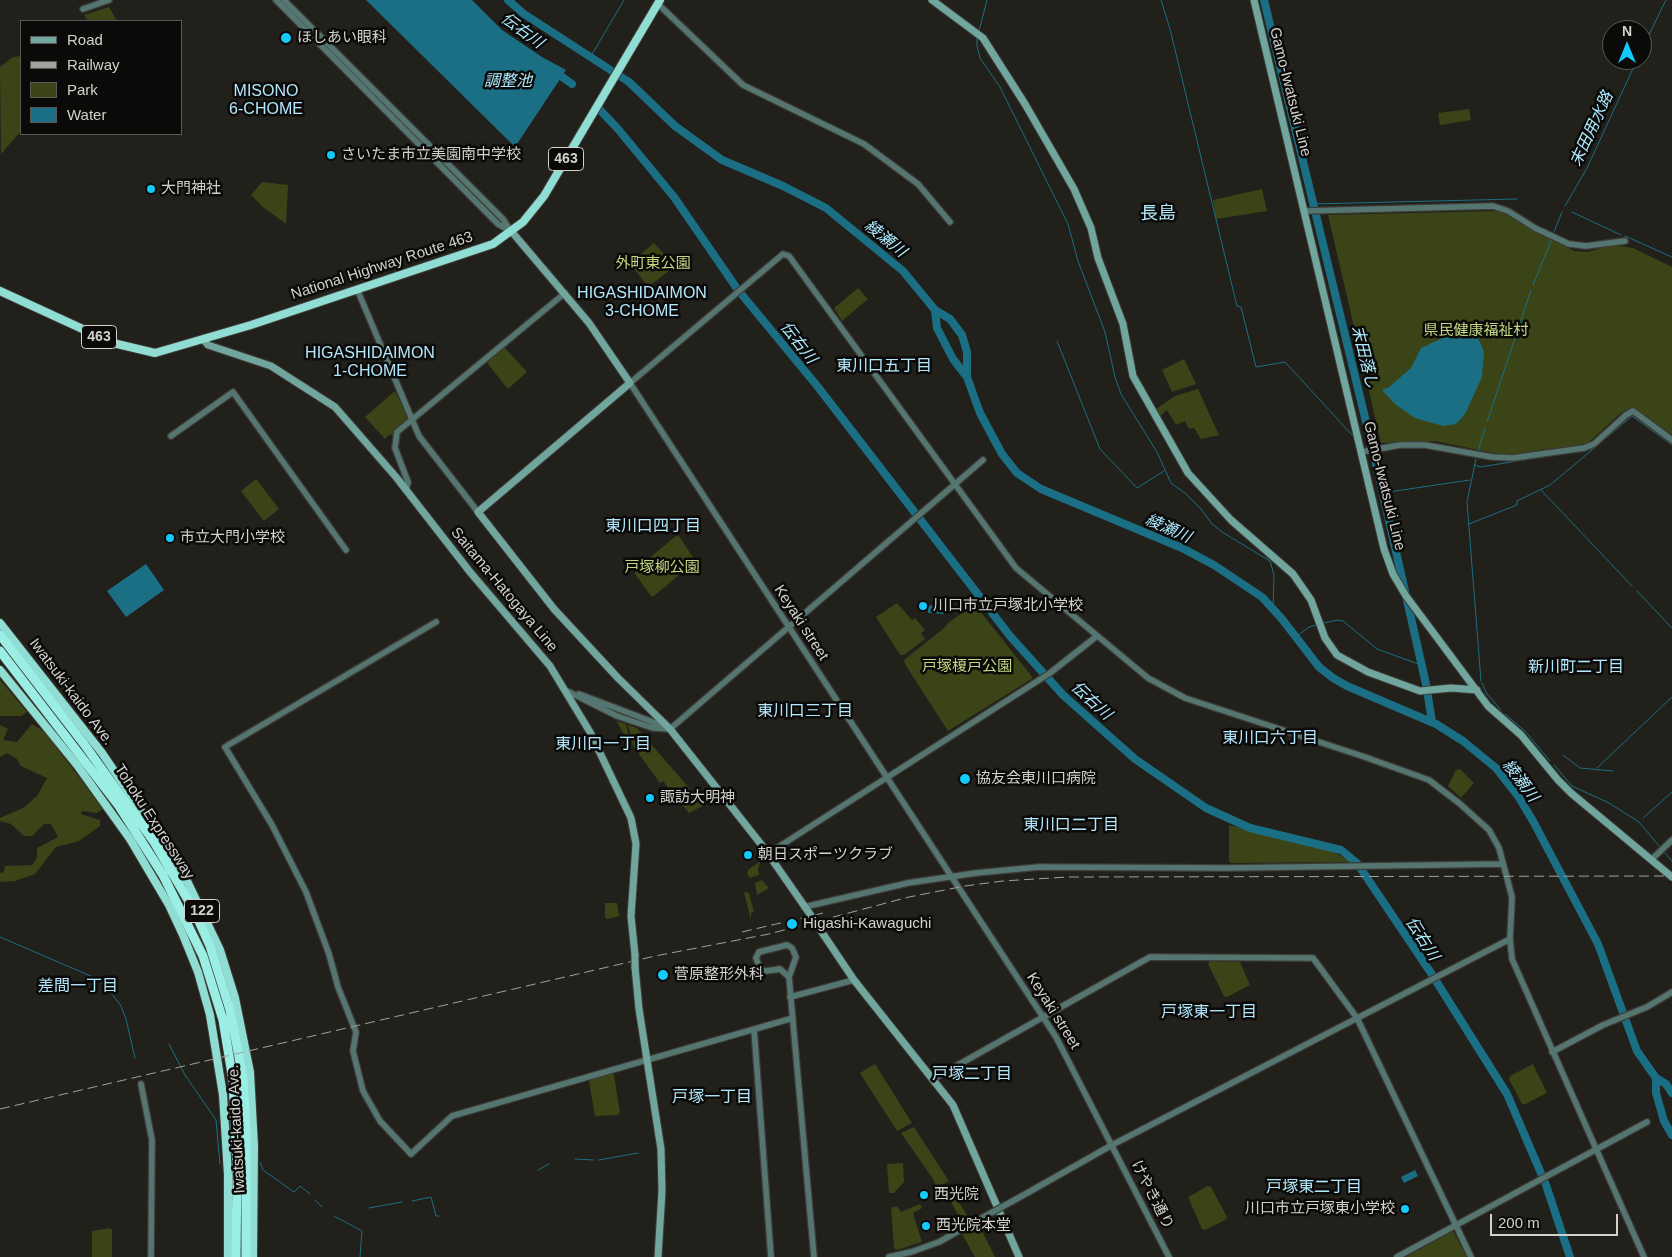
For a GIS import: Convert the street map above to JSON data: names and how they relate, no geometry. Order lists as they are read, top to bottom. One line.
{"streets":{"highway":["463","National Highway Route 463","Iwatsuki-kaido Ave.","Tohoku Expressway","122"],"main road":["Gamo-Iwatsuki Line","Saitama-Hatogaya Line"],"street":["Keyaki street","けやき通り"]},"crossings":[["National Highway Route 463","Saitama-Hatogaya Line"],["Keyaki street","けやき通り"]],"districts":["MISONO 6-CHOME","長島","HIGASHIDAIMON 3-CHOME","HIGASHIDAIMON 1-CHOME","東川口五丁目","東川口四丁目","新川町二丁目","東川口三丁目","東川口六丁目","東川口一丁目","東川口二丁目","差間一丁目","戸塚東一丁目","戸塚二丁目","戸塚一丁目","戸塚東二丁目"],"water":["伝右川","調整池","末田用水路","綾瀬川","末田落し"],"parks":["外町東公園","県民健康福祉村","戸塚柳公園","戸塚榎戸公園"],"places":["ほしあい眼科","さいたま市立美園南中学校","大門神社","市立大門小学校","川口市立戸塚北小学校","協友会東川口病院","諏訪大明神","朝日スポーツクラブ","Higashi-Kawaguchi","菅原整形外科","西光院","川口市立戸塚東小学校","西光院本堂"],"legend":["Road","Railway","Park","Water"],"scale_bar":"200 m","north":"top"}
